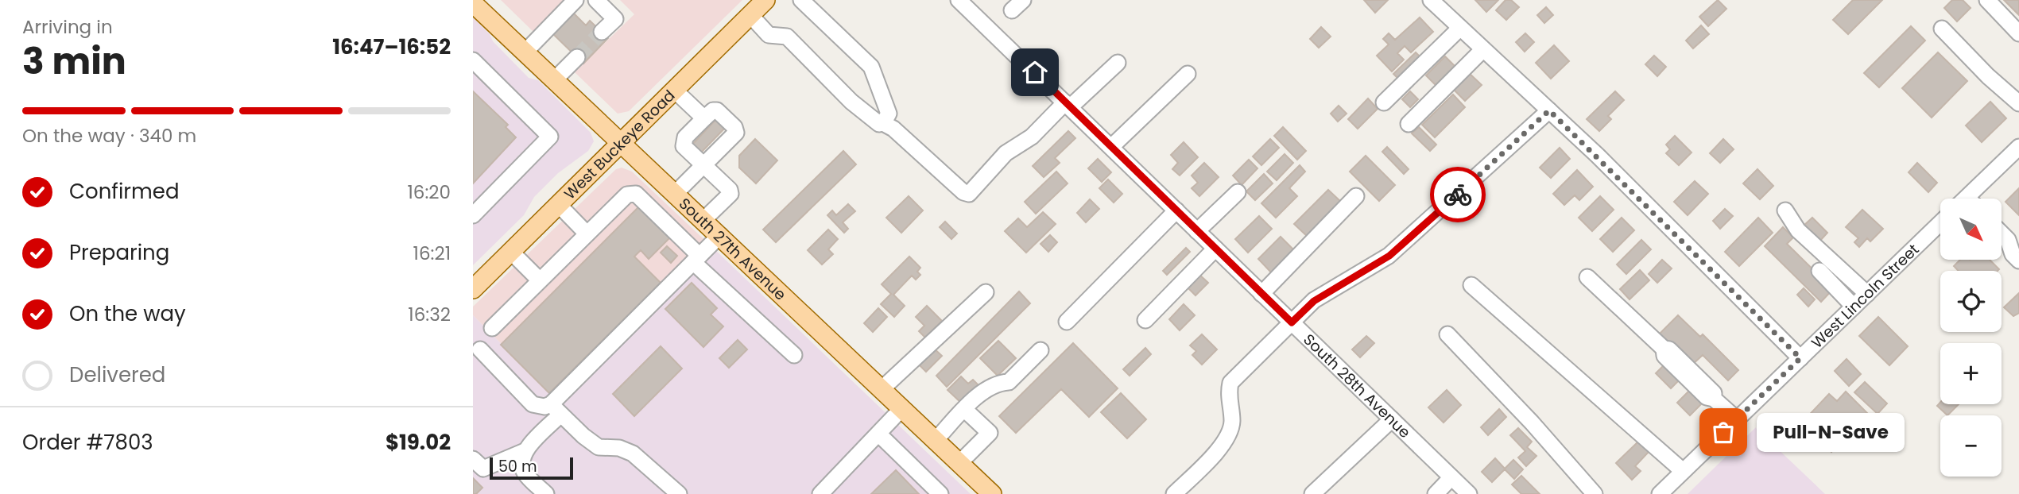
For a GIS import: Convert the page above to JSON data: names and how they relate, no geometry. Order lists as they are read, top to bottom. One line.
{"streets":{"main road":["West Buckeye Road","South 27th Avenue"],"street":["West Lincoln Street","South 28th Avenue"]},"crossings":[["West Buckeye Road","South 27th Avenue"]],"places":["Pull-N-Save"],"scale_bar":"50 m","north":"bottom right","page":{"heading":["3 min","Arriving in","16:47–16:52"],"panel":["Order #7803","$19.02"],"bar":"On the way · 340 m","list":[["Confirmed","16:20"],["Preparing","16:21"],["On the way","16:32"],"Delivered"],"map_buttons":["+","−"],"bubble":"Pull-N-Save","scale":"50 m"}}
